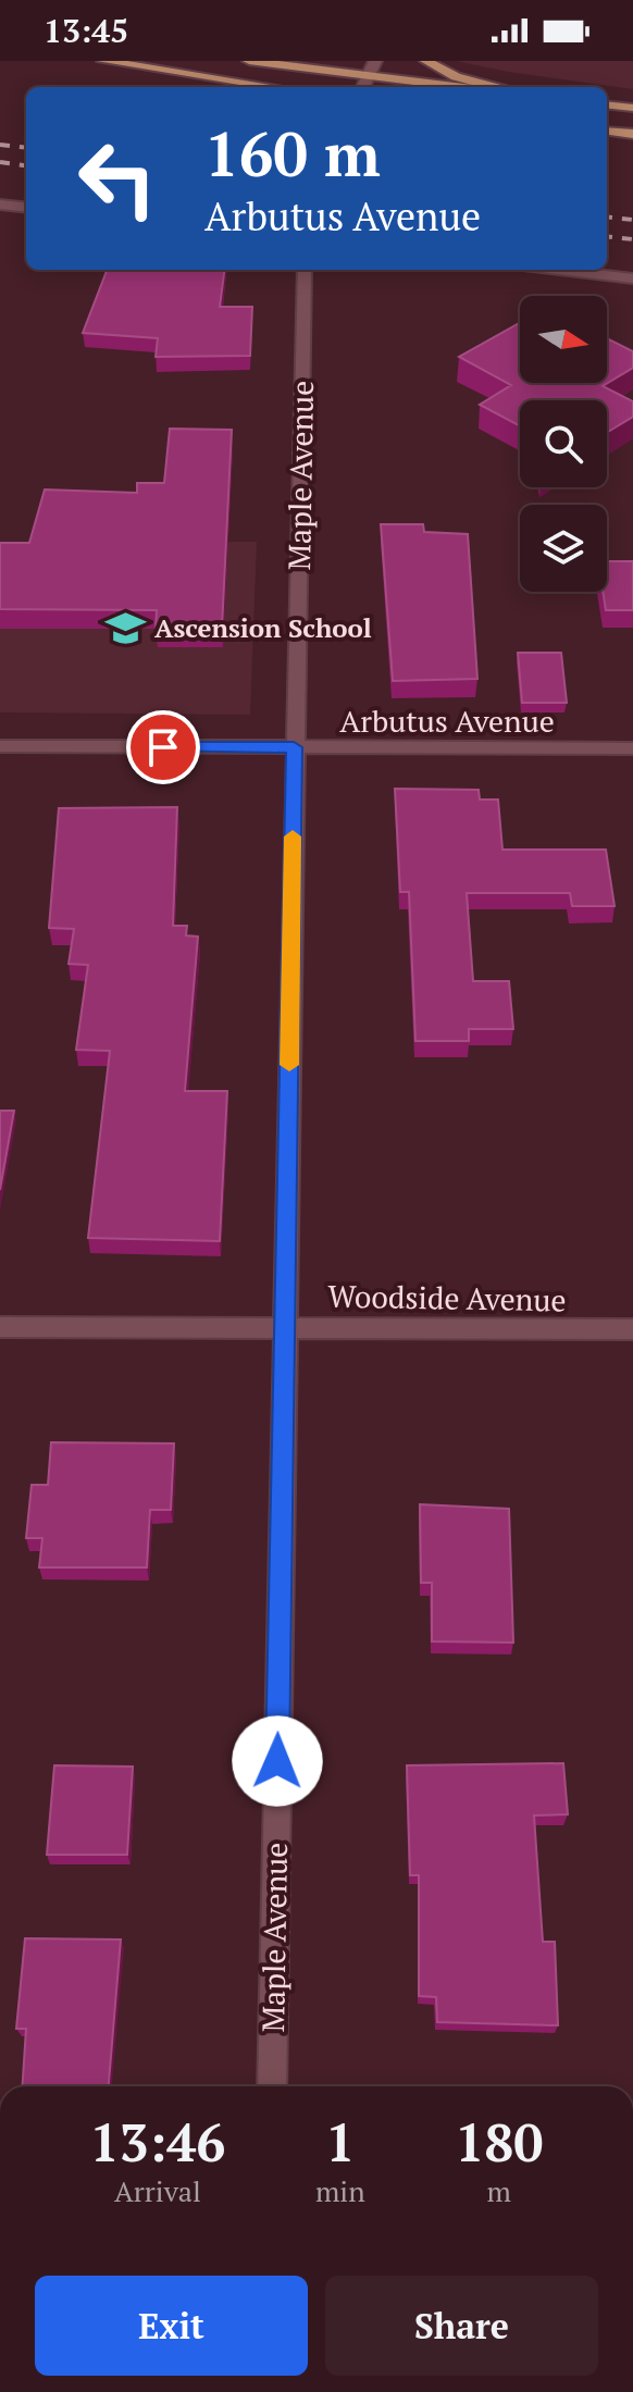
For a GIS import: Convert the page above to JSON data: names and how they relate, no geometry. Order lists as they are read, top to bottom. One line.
{"streets":{"street":["Maple Avenue","Arbutus Avenue","Woodside Avenue"]},"crossings":[["Maple Avenue","Arbutus Avenue"],["Maple Avenue","Woodside Avenue"]],"places":{"school or university":["Ascension School"]},"north":"right","page":{"status":"13:45","turn":["160 m","Arbutus Avenue"],"eta":["13:46","Arrival","1","min","180","m"],"buttons":["Exit","Share"]}}
